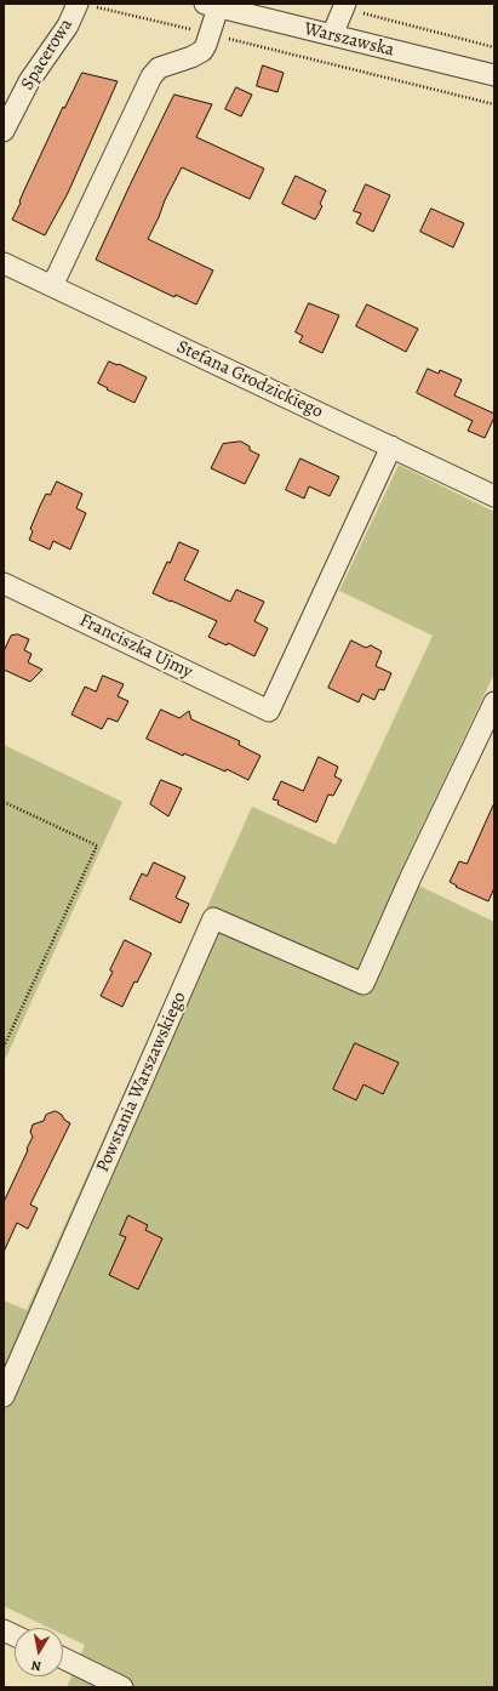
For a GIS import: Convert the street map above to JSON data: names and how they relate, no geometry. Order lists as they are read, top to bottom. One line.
{"streets":{"street":["Warszawska","Spacerowa","Stefana Grodzickiego","Franciszka Ujmy","Powstania Warszawskiego"]},"crossings":[["Stefana Grodzickiego","Franciszka Ujmy"]],"north":"bottom"}
